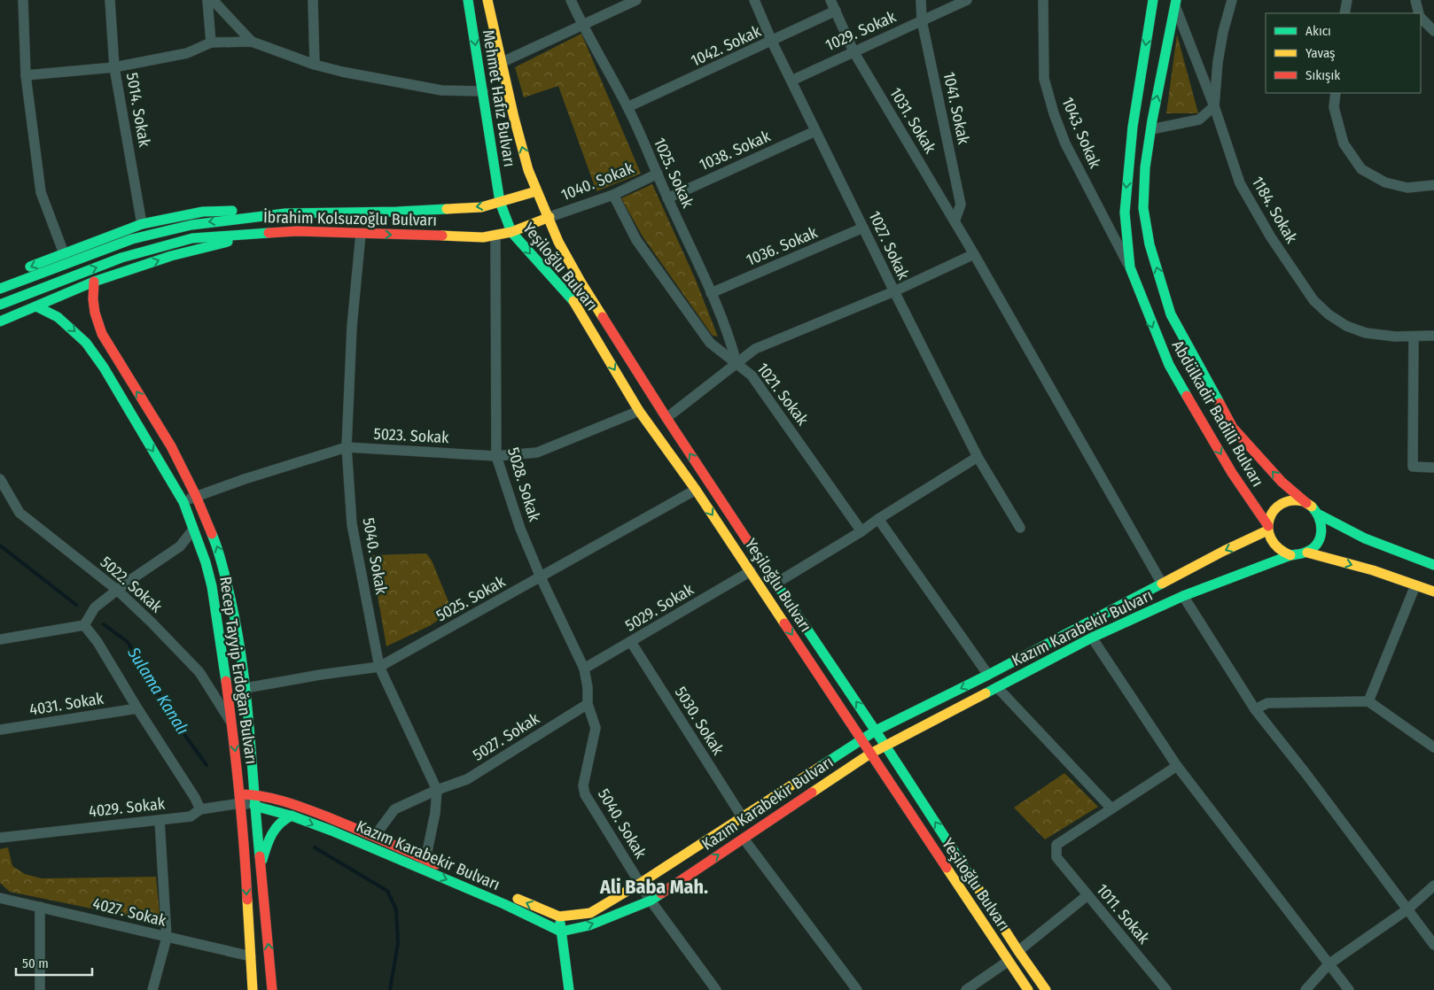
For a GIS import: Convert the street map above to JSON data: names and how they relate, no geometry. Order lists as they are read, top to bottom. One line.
{"streets":{"main road":["Mehmet Hafız Bulvarı","İbrahim Kolsuzoğlu Bulvarı","Yeşiloğlu Bulvarı","Abdülkadir Badilli Bulvarı","Kazım Karabekir Bulvarı","Recep Tayyip Erdoğan Bulvarı"],"street":["1029. Sokak","1042. Sokak","1041. Sokak","5014. Sokak","1031. Sokak","1043. Sokak","1038. Sokak","1025. Sokak","1040. Sokak","1184. Sokak","1027. Sokak","1036. Sokak","1021. Sokak","5023. Sokak","5028. Sokak","5040. Sokak","5022. Sokak","5025. Sokak","5029. Sokak","4031. Sokak","5030. Sokak","5027. Sokak","4029. Sokak","4027. Sokak","1011. Sokak"]},"crossings":[["1029. Sokak","1041. Sokak"],["1029. Sokak","1031. Sokak"],["1029. Sokak","1027. Sokak"],["1042. Sokak","1031. Sokak"],["1042. Sokak","1025. Sokak"],["1042. Sokak","1027. Sokak"],["Mehmet Hafız Bulvarı","İbrahim Kolsuzoğlu Bulvarı"],["Mehmet Hafız Bulvarı","Yeşiloğlu Bulvarı"],["1041. Sokak","1031. Sokak"],["1031. Sokak","Kazım Karabekir Bulvarı"],["1043. Sokak","Abdülkadir Badilli Bulvarı"],["1038. Sokak","1025. Sokak"],["1038. Sokak","1027. Sokak"],["1025. Sokak","1040. Sokak"],["1025. Sokak","1027. Sokak"],["1025. Sokak","1036. Sokak"],["1025. Sokak","1021. Sokak"],["1040. Sokak","İbrahim Kolsuzoğlu Bulvarı"],["1040. Sokak","Yeşiloğlu Bulvarı"],["1040. Sokak","1021. Sokak"],["1184. Sokak","Abdülkadir Badilli Bulvarı"],["İbrahim Kolsuzoğlu Bulvarı","Yeşiloğlu Bulvarı"],["İbrahim Kolsuzoğlu Bulvarı","5028. Sokak"],["İbrahim Kolsuzoğlu Bulvarı","5040. Sokak"],["1027. Sokak","1036. Sokak"],["1027. Sokak","Yeşiloğlu Bulvarı"],["1027. Sokak","1021. Sokak"],["Yeşiloğlu Bulvarı","5023. Sokak"],["Yeşiloğlu Bulvarı","5025. Sokak"],["Yeşiloğlu Bulvarı","5029. Sokak"],["Yeşiloğlu Bulvarı","Kazım Karabekir Bulvarı"],["Abdülkadir Badilli Bulvarı","Kazım Karabekir Bulvarı"],["5023. Sokak","5028. Sokak"],["5023. Sokak","5040. Sokak"],["5023. Sokak","Recep Tayyip Erdoğan Bulvarı"],["5028. Sokak","5040. Sokak"],["5028. Sokak","5025. Sokak"],["5028. Sokak","5029. Sokak"],["5028. Sokak","5027. Sokak"],["5040. Sokak","5025. Sokak"],["5040. Sokak","Kazım Karabekir Bulvarı"],["5040. Sokak","5027. Sokak"],["5022. Sokak","Recep Tayyip Erdoğan Bulvarı"],["5025. Sokak","Recep Tayyip Erdoğan Bulvarı"],["5029. Sokak","5030. Sokak"],["Kazım Karabekir Bulvarı","Recep Tayyip Erdoğan Bulvarı"],["Kazım Karabekir Bulvarı","5030. Sokak"],["Kazım Karabekir Bulvarı","5027. Sokak"],["Kazım Karabekir Bulvarı","4029. Sokak"],["Recep Tayyip Erdoğan Bulvarı","4029. Sokak"],["Recep Tayyip Erdoğan Bulvarı","4027. Sokak"]],"districts":["Ali Baba Mah."],"water":["Sulama Kanalı"],"legend":["Akıcı","Yavaş","Sıkışık"],"scale_bar":"50 m"}
